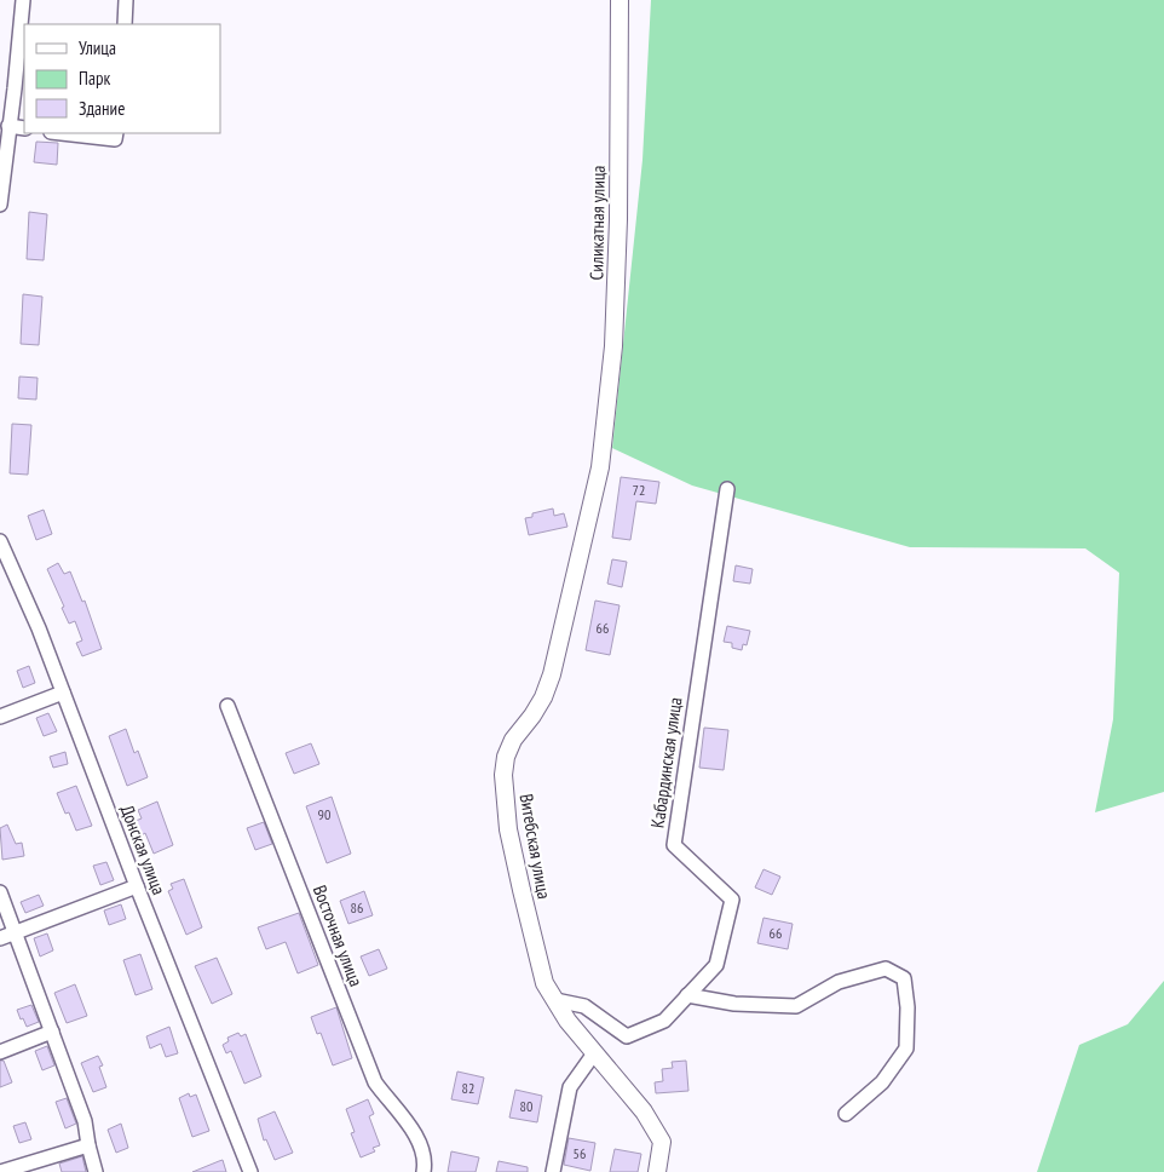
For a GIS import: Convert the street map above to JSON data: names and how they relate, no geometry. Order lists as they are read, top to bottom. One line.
{"streets":{"street":["Силикатная улица","Кабардинская улица","Витебская улица","Донская улица","Восточная улица"]},"crossings":[["Силикатная улица","Витебская улица"],["Кабардинская улица","Витебская улица"]],"house_numbers":["72","66","90","86","66","82","80","56"],"legend":["Улица","Парк","Здание"]}
